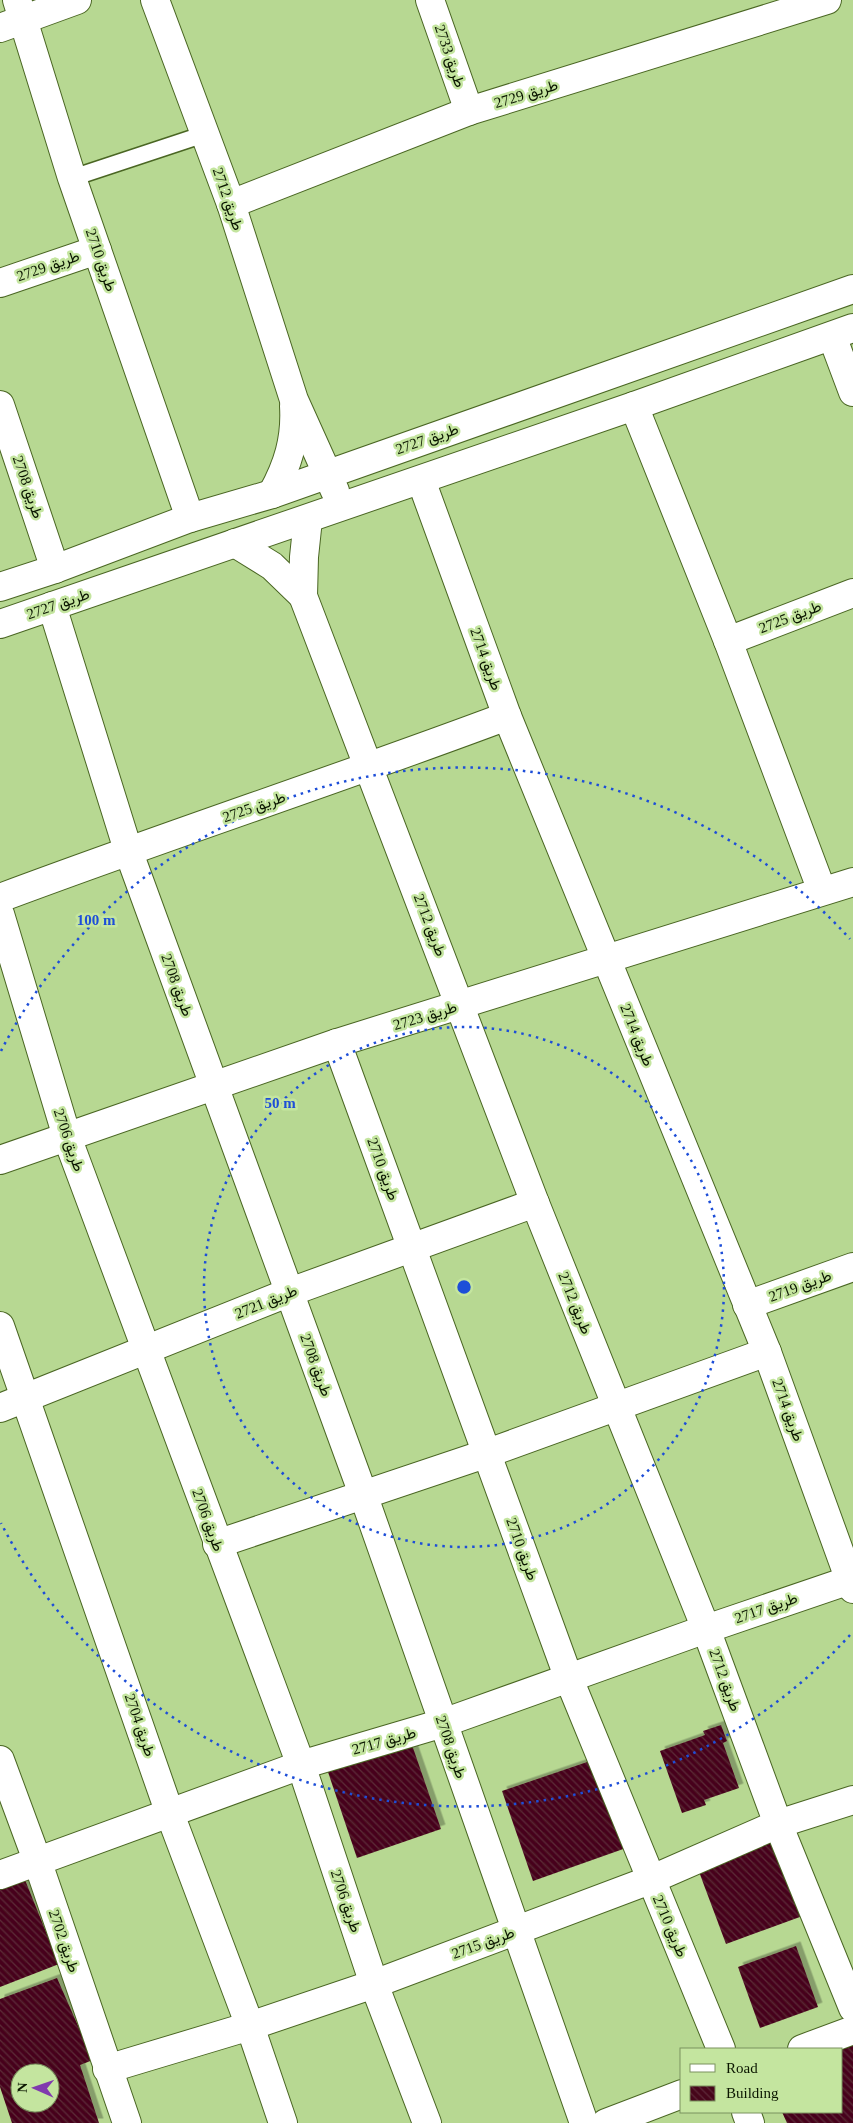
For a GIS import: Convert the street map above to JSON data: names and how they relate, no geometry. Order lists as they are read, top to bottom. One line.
{"streets":{"street":["طريق 2733","طريق 2729","طريق 2712","طريق 2710","طريق 2727","طريق 2708","طريق 2725","طريق 2714","طريق 2723","طريق 2706","طريق 2719","طريق 2721","طريق 2717","طريق 2704","طريق 2702","طريق 2715"]},"crossings":[["طريق 2733","طريق 2729"],["طريق 2729","طريق 2712"],["طريق 2729","طريق 2710"],["طريق 2712","طريق 2727"],["طريق 2712","طريق 2725"],["طريق 2712","طريق 2723"],["طريق 2712","طريق 2721"],["طريق 2712","طريق 2717"],["طريق 2712","طريق 2715"],["طريق 2710","طريق 2727"],["طريق 2710","طريق 2723"],["طريق 2710","طريق 2721"],["طريق 2710","طريق 2717"],["طريق 2710","طريق 2715"],["طريق 2727","طريق 2708"],["طريق 2727","طريق 2714"],["طريق 2708","طريق 2725"],["طريق 2708","طريق 2723"],["طريق 2708","طريق 2721"],["طريق 2708","طريق 2717"],["طريق 2708","طريق 2715"],["طريق 2725","طريق 2714"],["طريق 2714","طريق 2723"],["طريق 2714","طريق 2719"],["طريق 2714","طريق 2717"],["طريق 2723","طريق 2706"],["طريق 2706","طريق 2721"],["طريق 2706","طريق 2717"],["طريق 2706","طريق 2715"],["طريق 2721","طريق 2704"],["طريق 2717","طريق 2704"],["طريق 2717","طريق 2702"],["طريق 2704","طريق 2715"],["طريق 2702","طريق 2715"]],"legend":["Road","Building"],"north":"left","rings":["100 m","50 m"]}
